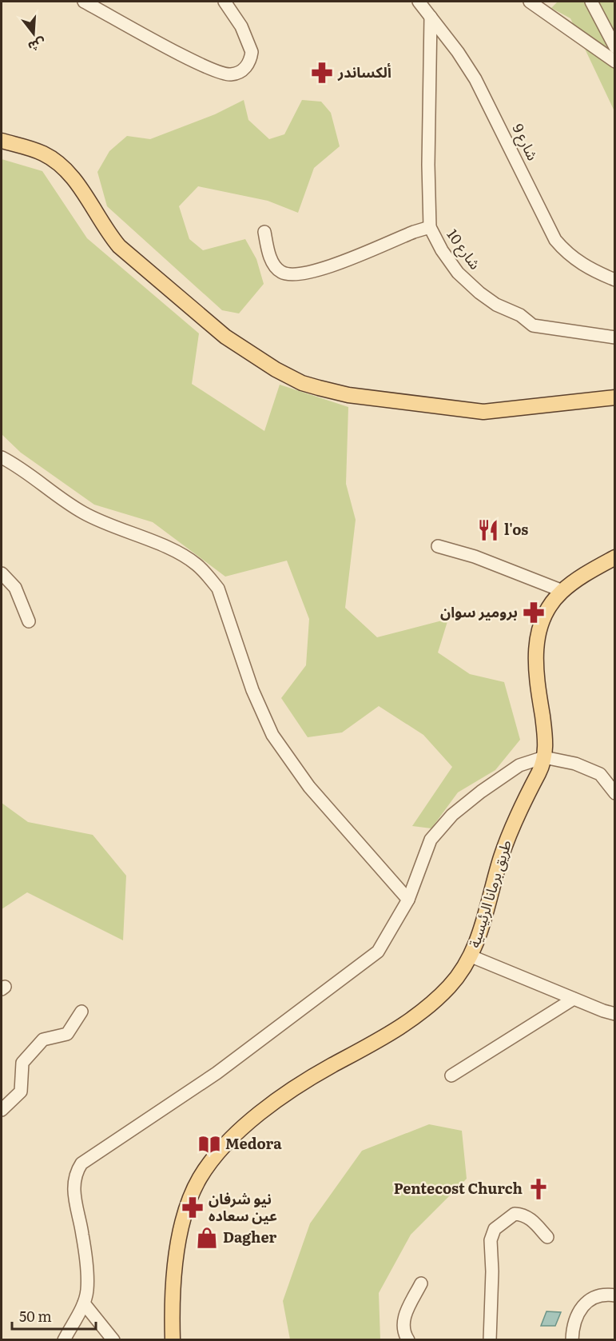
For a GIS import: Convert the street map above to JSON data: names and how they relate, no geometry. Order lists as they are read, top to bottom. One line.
{"streets":{"main road":["طريق برمانا الرئيسية"],"street":["شارع 9","شارع 10"]},"crossings":[["شارع 9","شارع 10"]],"places":{"pharmacy":["ألكساندر","برومير سوان","نيو شرفان عين سعاده"],"restaurant":["l'os"],"library":["Medora"],"church":["Pentecost Church"],"shop":["Dagher"]},"scale_bar":"50 m","north":"bottom"}
